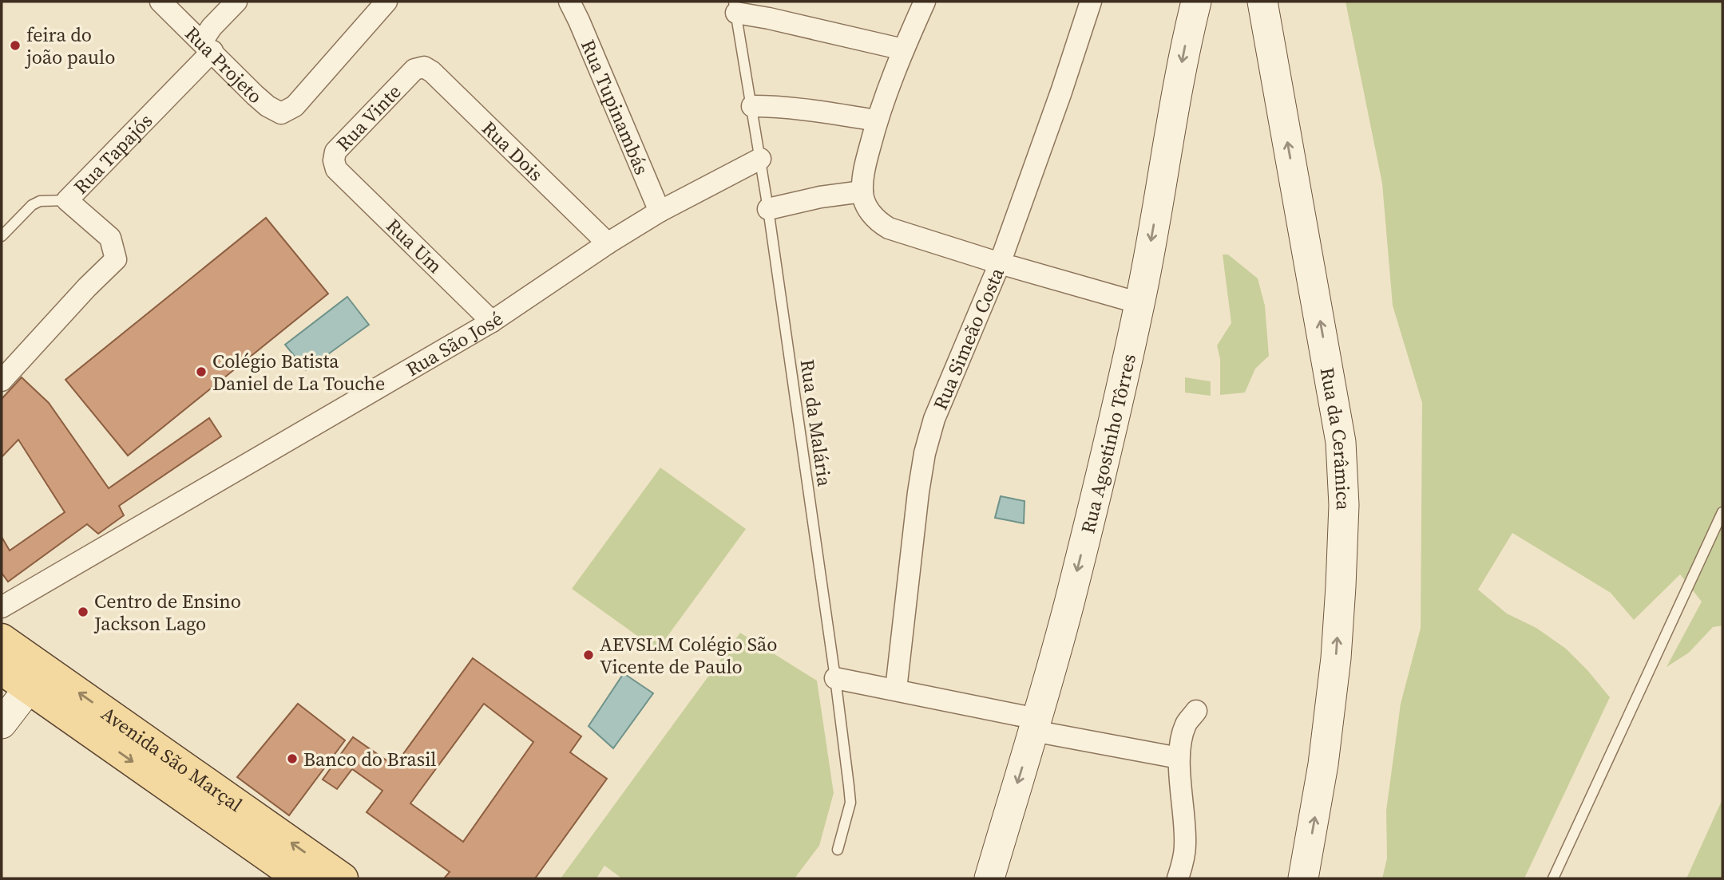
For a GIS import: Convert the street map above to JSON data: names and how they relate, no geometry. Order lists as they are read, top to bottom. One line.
{"streets":{"main road":["Avenida São Marçal"],"street":["Rua Projeto","Rua Tupinambás","Rua Vinte","Rua Dois","Rua Tapajós","Rua Um","Rua Simeão Costa","Rua São José","Rua da Cerâmica","Rua Agostinho Tôrres"],"lane":["Rua da Malária"]},"crossings":[["Rua Projeto","Rua Tapajós"],["Rua Tupinambás","Rua São José"],["Rua Vinte","Rua Dois"],["Rua Vinte","Rua Um"],["Rua Dois","Rua São José"],["Rua Um","Rua São José"],["Rua São José","Rua da Malária"]],"one_way":["Rua da Cerâmica","Rua Agostinho Tôrres"],"places":["feira do joão paulo","Colégio Batista Daniel de La Touche","Centro de Ensino Jackson Lago","AEVSLM Colégio São Vicente de Paulo","Banco do Brasil"]}
